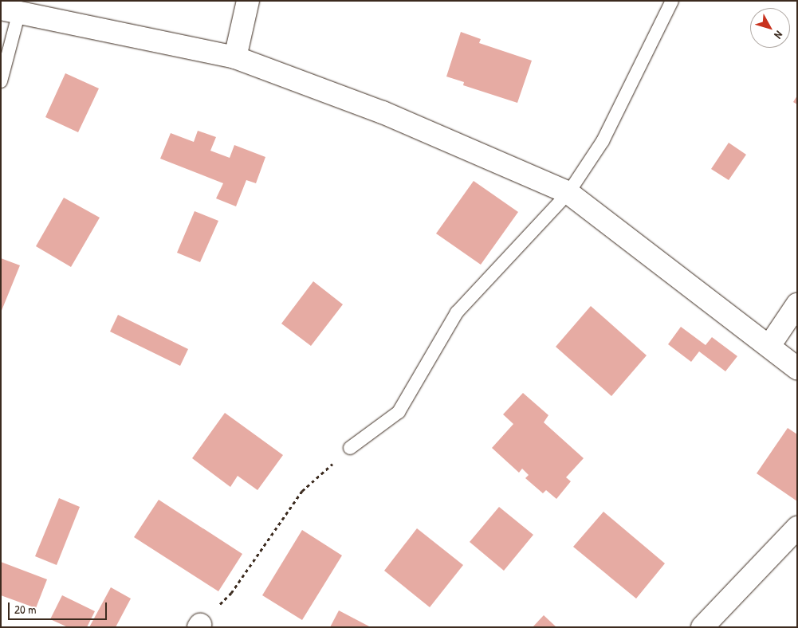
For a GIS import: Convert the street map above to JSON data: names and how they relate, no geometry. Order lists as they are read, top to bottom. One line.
{"scale_bar":"20 m","north":"bottom right"}
